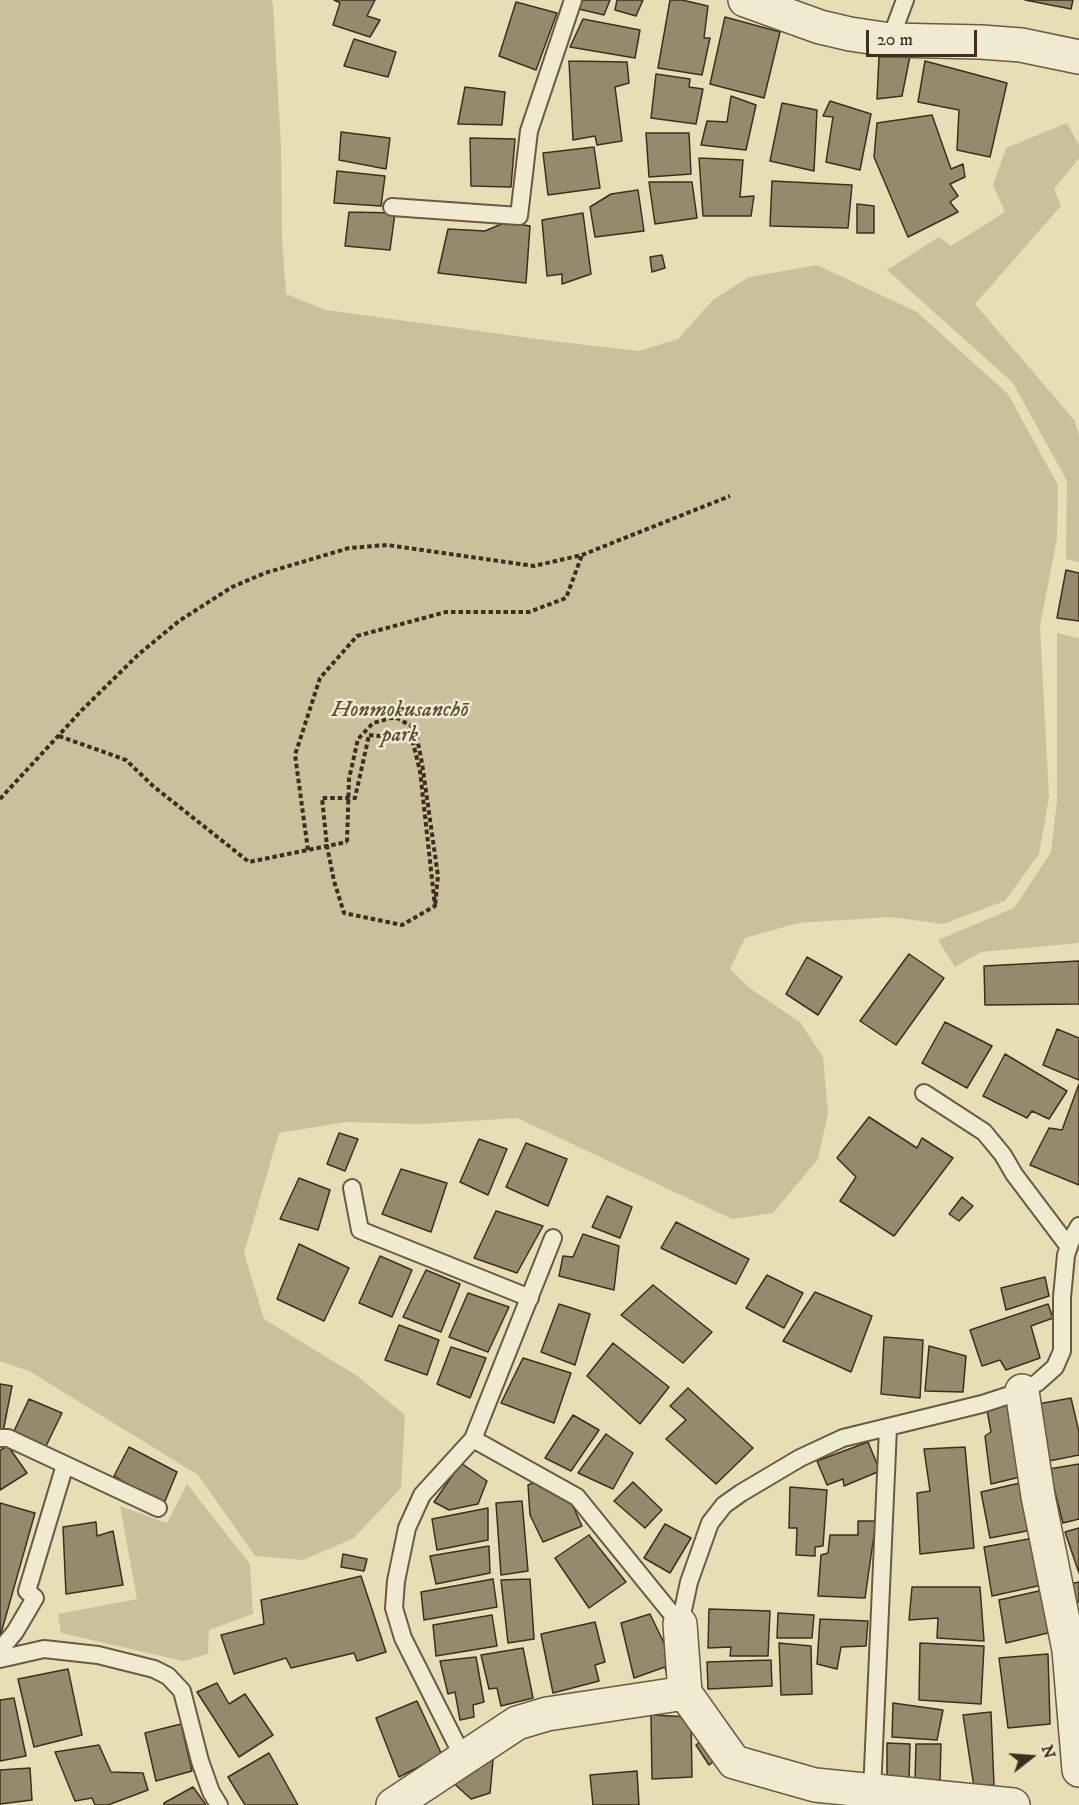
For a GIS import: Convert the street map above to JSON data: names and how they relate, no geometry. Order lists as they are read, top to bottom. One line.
{"parks":["Honmokusanchō park"],"scale_bar":"20 m","north":"right"}
